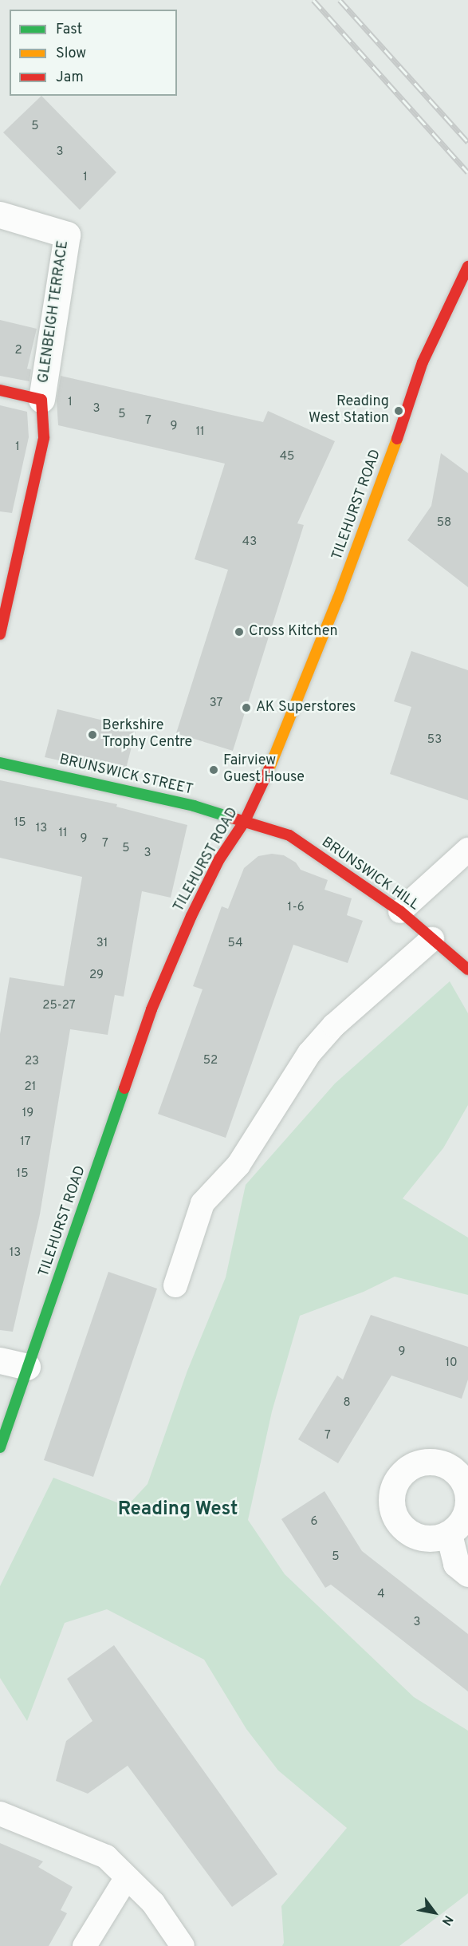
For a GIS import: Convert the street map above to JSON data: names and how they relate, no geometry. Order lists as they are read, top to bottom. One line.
{"streets":{"street":["GLENBEIGH TERRACE","TILEHURST ROAD","BRUNSWICK STREET","BRUNSWICK HILL"]},"crossings":[["TILEHURST ROAD","BRUNSWICK STREET"],["TILEHURST ROAD","BRUNSWICK HILL"],["BRUNSWICK STREET","BRUNSWICK HILL"]],"districts":["Reading West"],"places":["Reading West Station","Cross Kitchen","AK Superstores","Berkshire Trophy Centre","Fairview Guest House"],"house_numbers":["5","3","1","2","1","3","5","7","9","11","1","45","58","43","37","53","15","13","11","9","7","5","3","1-6","31","54","29","25-27","52","23","21","19","17","15","13","9","10","8","7","6","5","4","3"],"legend":["Fast","Slow","Jam"],"north":"bottom right"}
